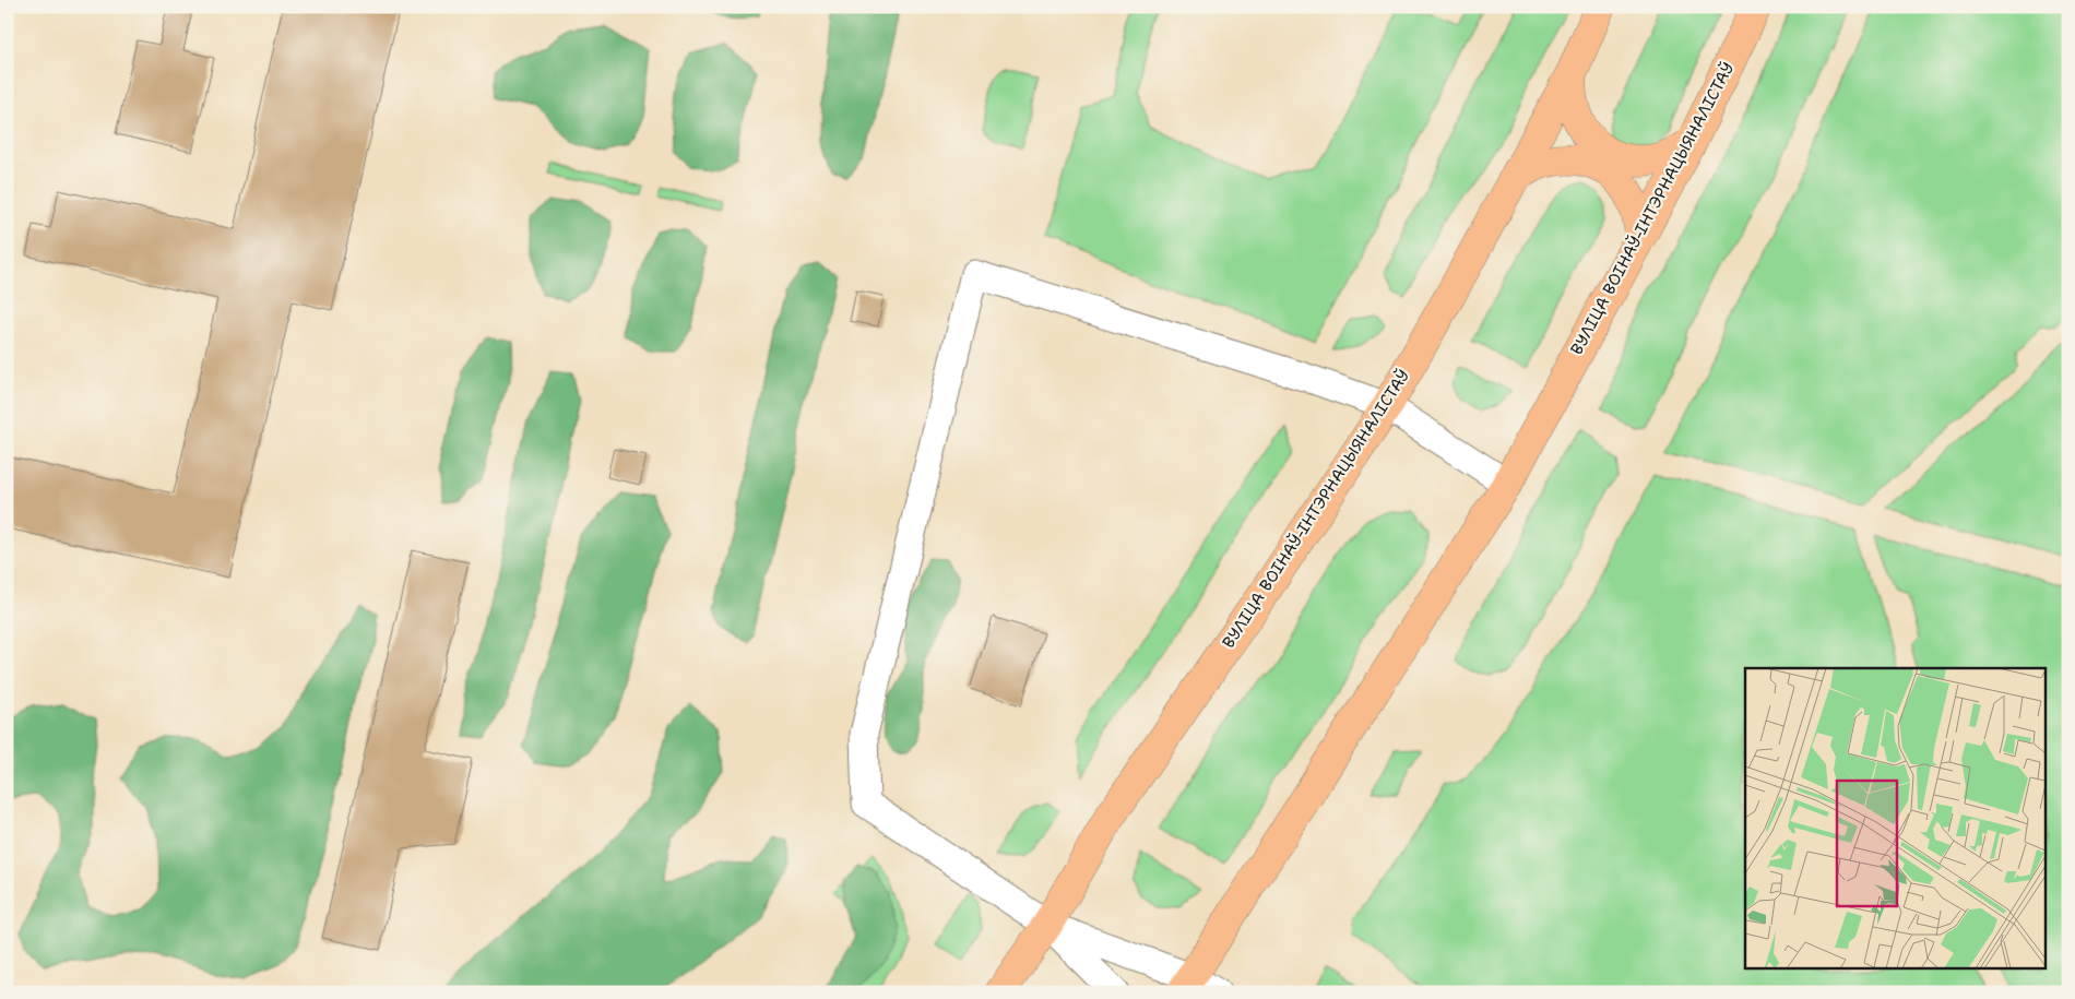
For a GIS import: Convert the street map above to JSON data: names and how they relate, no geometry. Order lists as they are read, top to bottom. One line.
{"streets":{"main road":["ВУЛІЦА ВОІНАЎ-ІНТЭРНАЦЫЯНАЛІСТАЎ"]}}
